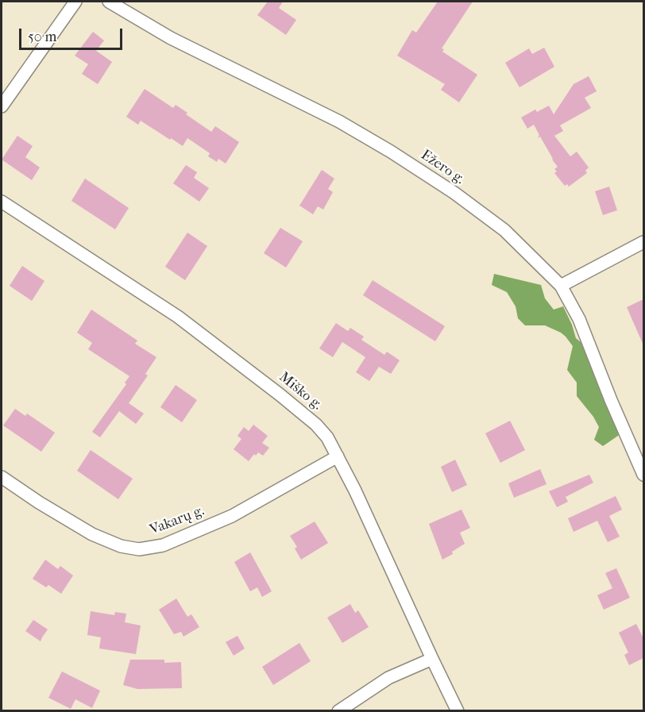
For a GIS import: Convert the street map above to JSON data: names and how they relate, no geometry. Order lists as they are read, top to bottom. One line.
{"streets":{"street":["Ežero g.","Miško g.","Vakarų g."]},"crossings":[["Miško g.","Vakarų g."]],"scale_bar":"50 m"}
